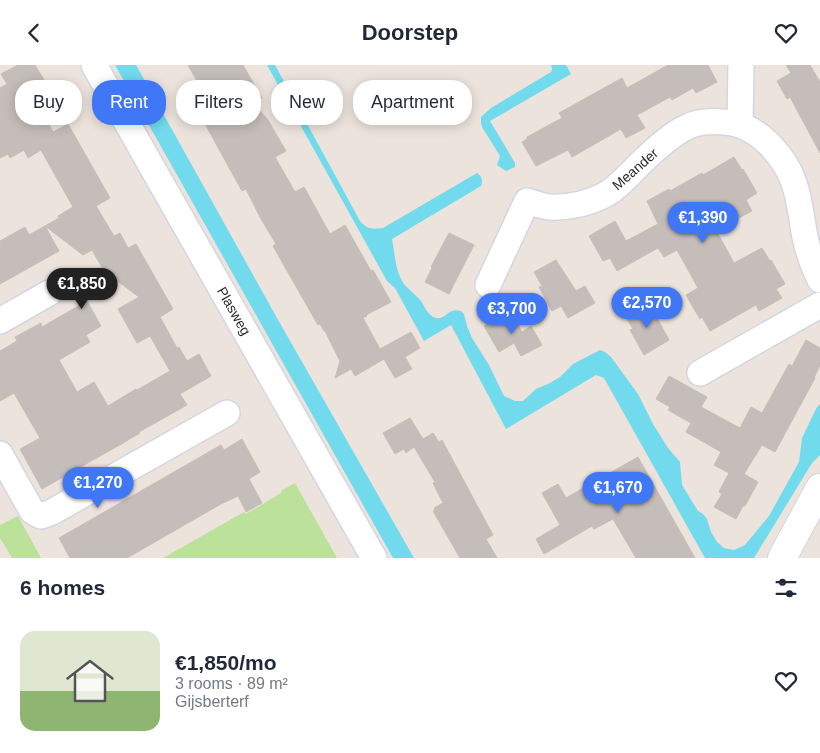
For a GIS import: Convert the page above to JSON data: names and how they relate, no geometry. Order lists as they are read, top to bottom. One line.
{"streets":{"street":["Meander","Plasweg"]},"page":{"header":"Doorstep","chip":["Buy","Rent","Filters","New","Apartment"],"price":["€1,390","€1,850","€2,570","€3,700","€1,270","€1,670"],"heading":"6 homes","list":[{"name":"€1,850/mo","note":"3 rooms · 89 m² · Gijsberterf"}]}}
